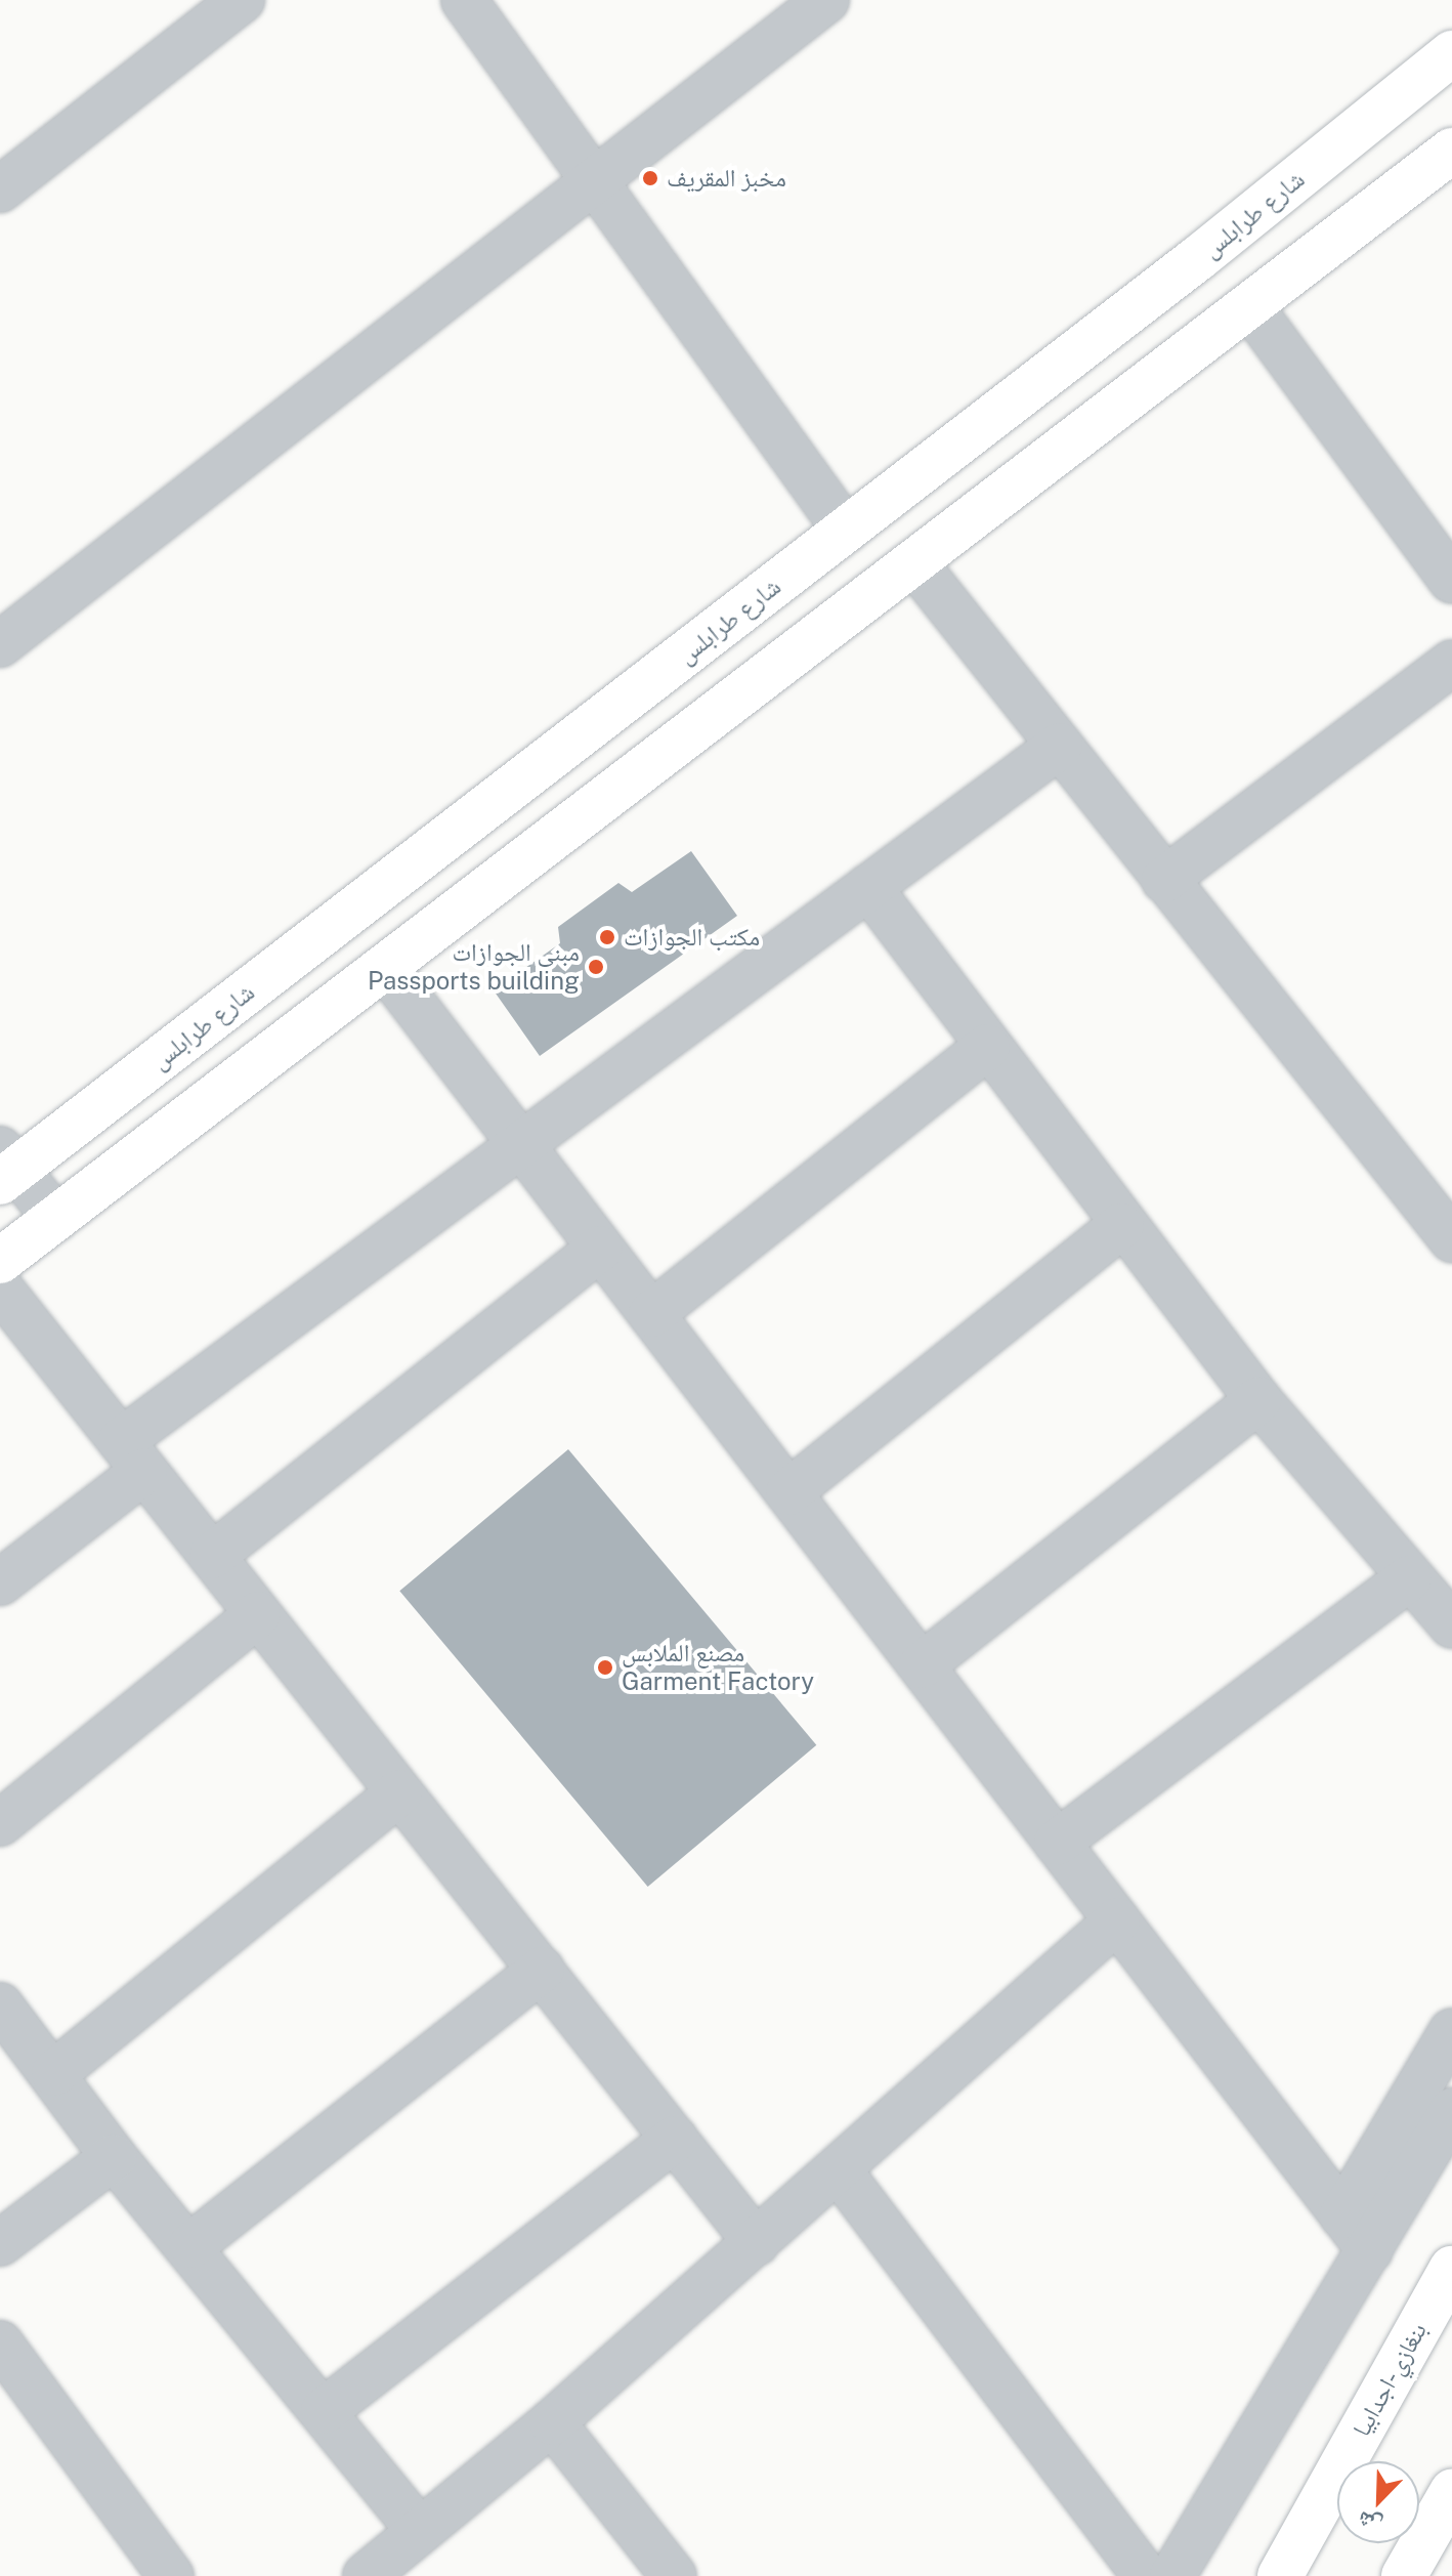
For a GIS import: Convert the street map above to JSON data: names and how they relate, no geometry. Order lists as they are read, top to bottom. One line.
{"streets":{"main road":["شارع طرابلس","بنغازي-اجدابيا"]},"places":["مخبز المقريف","مكتب الجوازات","مبنى الجوازات Passports building","مصنع الملابس Garment Factory"],"north":"bottom left"}
